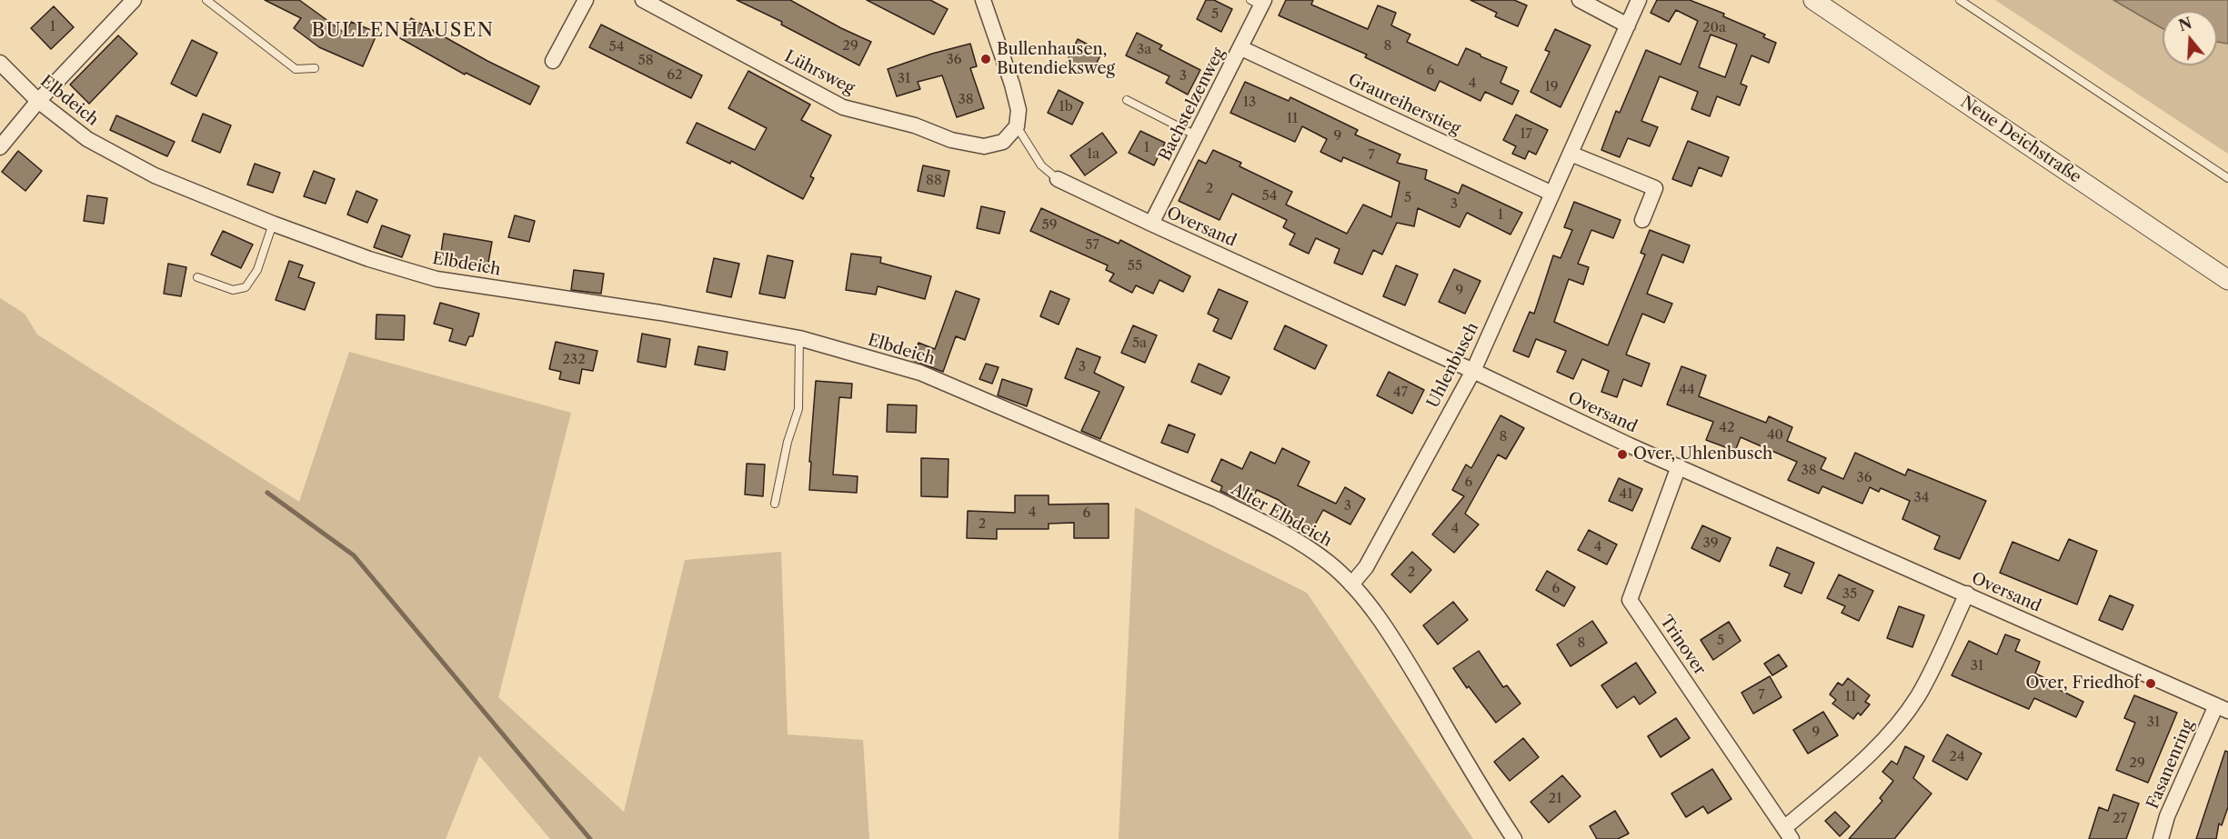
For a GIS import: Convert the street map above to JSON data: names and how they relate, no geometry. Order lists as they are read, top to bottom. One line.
{"streets":{"street":["Lührsweg","Elbdeich","Bachstelzenweg","Graureiherstieg","Neue Deichstraße","Oversand","Uhlenbusch","Alter Elbdeich","Trinover","Fasanenring"]},"crossings":[["Lührsweg","Oversand"],["Elbdeich","Alter Elbdeich"],["Bachstelzenweg","Graureiherstieg"],["Bachstelzenweg","Oversand"],["Graureiherstieg","Uhlenbusch"],["Oversand","Uhlenbusch"],["Oversand","Trinover"],["Oversand","Fasanenring"],["Uhlenbusch","Alter Elbdeich"]],"districts":["BULLENHAUSEN"],"places":["Bullenhausen, Butendieksweg","Over, Uhlenbusch","Over, Friedhof"],"house_numbers":["5","1","20a","29","8","54","3a","36","58","6","62","3","31","4","19","38","13","1b","11","17","9","1","1a","7","88","2","54","5","3","1","59","57","55","9","5a","232","3","44","47","42","40","8","38","36","6","41","34","3","4","6","2","4","39","4","2","6","35","5","8","31","7","11","31","9","24","29","21","27"],"north":"top"}
